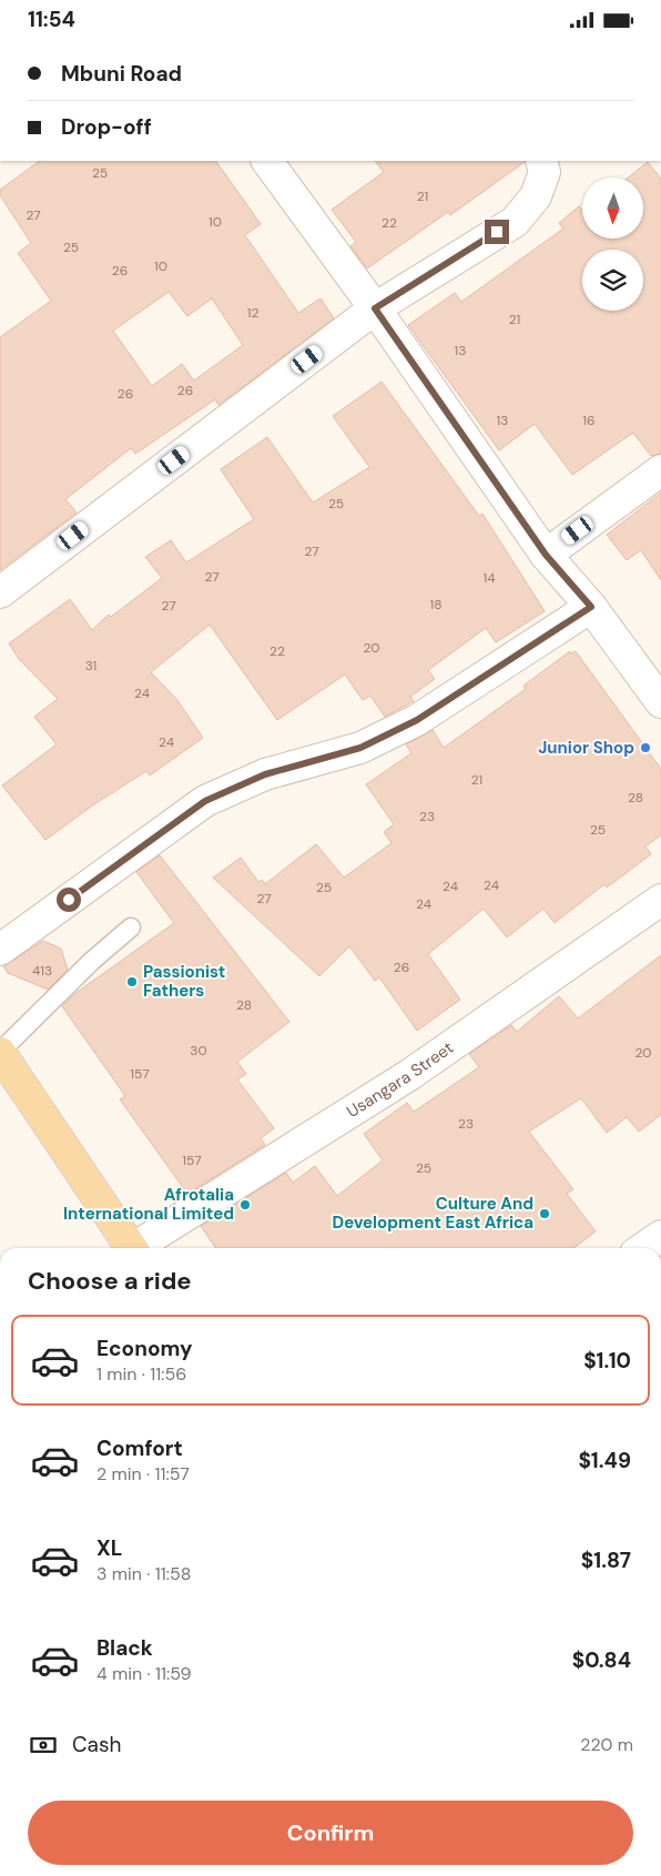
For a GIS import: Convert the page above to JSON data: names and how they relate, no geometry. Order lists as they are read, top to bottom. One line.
{"streets":{"street":["Usangara Street"]},"places":["Junior Shop","Passionist Fathers","Afrotalia International Limited","Culture And Development East Africa"],"house_numbers":["25","21","27","10","22","25","10","26","12","21","13","26","26","13","16","25","27","27","14","18","27","20","22","31","24","24","21","28","23","25","24","24","25","27","24","26","413","28","30","20","157","23","157","25"],"north":"bottom","page":{"status":"11:54","banner":["Mbuni Road","Drop-off"],"heading":"Choose a ride","list":[{"name":"Economy","note":"1 min · 11:56","value":"$1.10"},{"name":"Comfort","note":"2 min · 11:57","value":"$1.49"},{"name":"XL","note":"3 min · 11:58","value":"$1.87"},{"name":"Black","note":"4 min · 11:59","value":"$0.84"}],"pay":["Cash","220 m"],"buttons":"Confirm"}}
